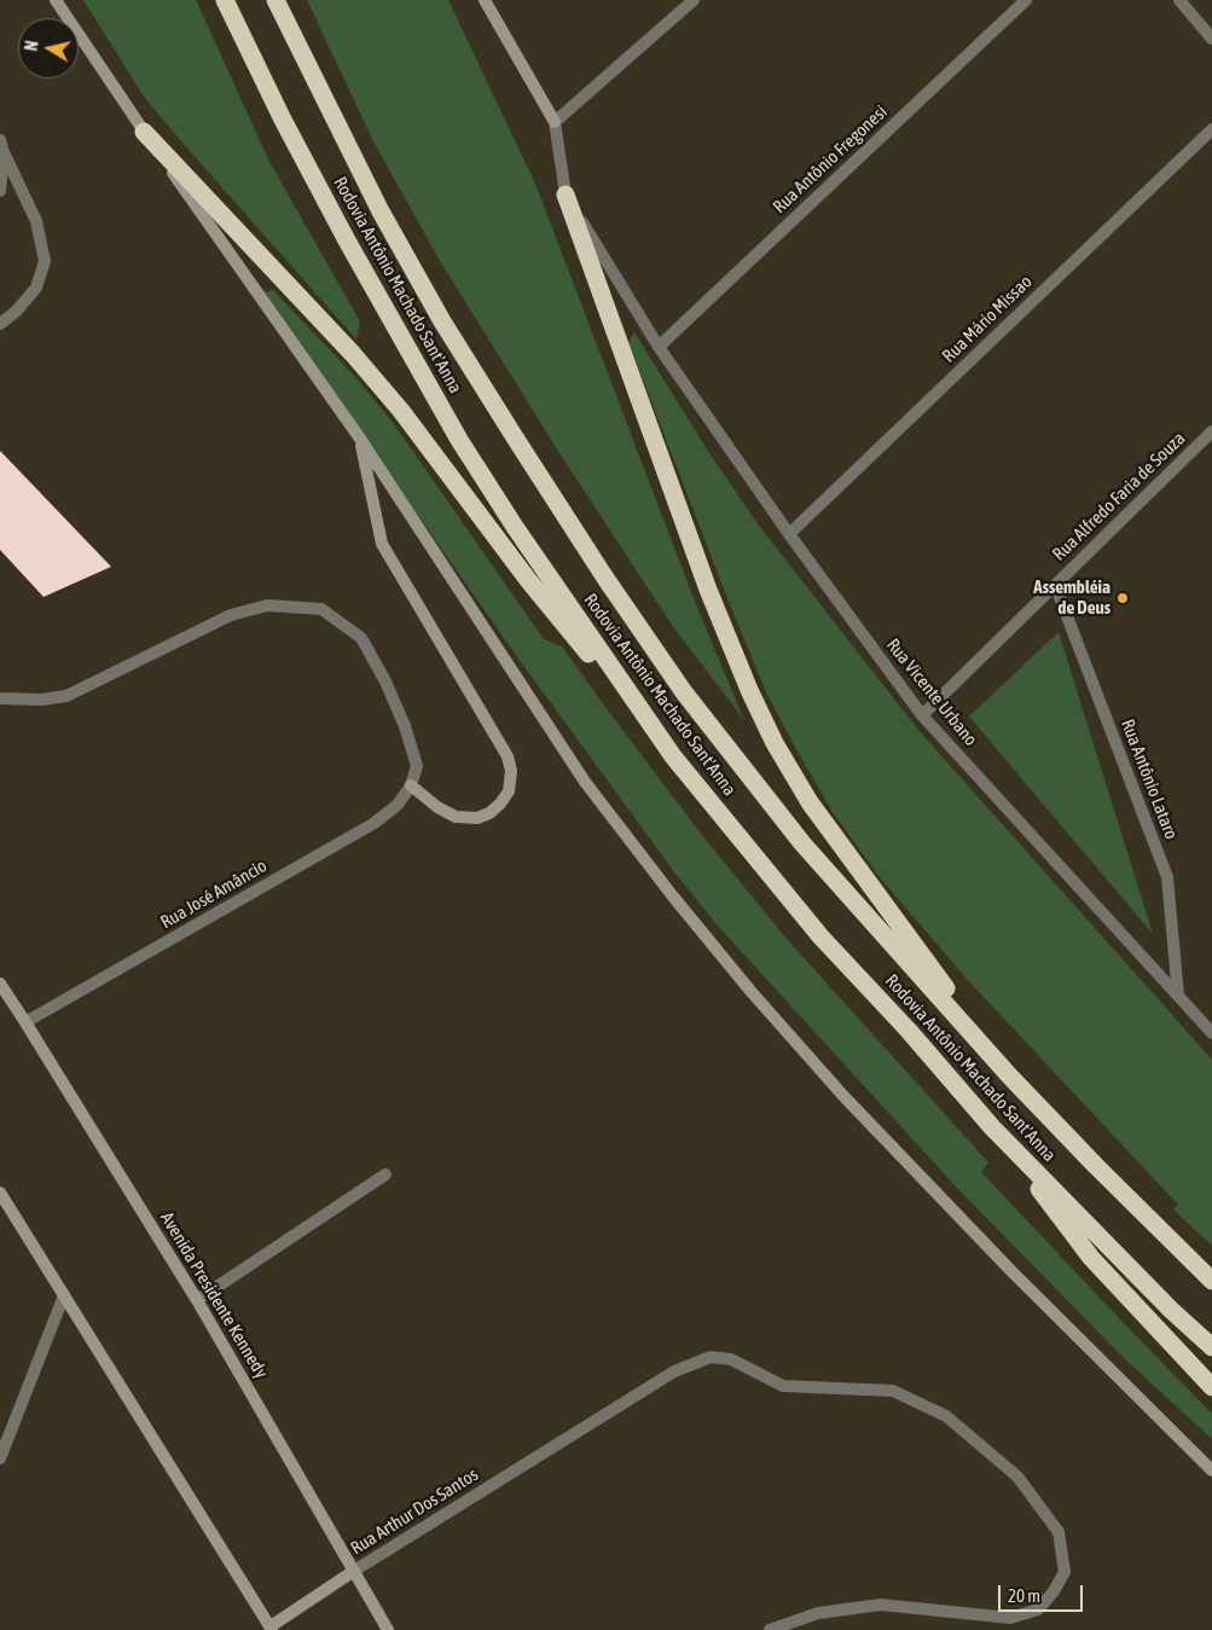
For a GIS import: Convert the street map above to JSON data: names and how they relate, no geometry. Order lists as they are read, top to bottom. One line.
{"streets":{"highway":["Rodovia Antônio Machado Sant'Anna"],"main road":["Avenida Presidente Kennedy"],"street":["Rua Antônio Fregonesi","Rua Mário Missao","Rua Alfredo Faria de Souza","Rua Vicente Urbano","Rua Antônio Lataro","Rua José Amâncio","Rua Arthur Dos Santos"]},"crossings":[["Rua Antônio Fregonesi","Rua Vicente Urbano"],["Rua Mário Missao","Rua Vicente Urbano"],["Rua Alfredo Faria de Souza","Rua Vicente Urbano"],["Rua Alfredo Faria de Souza","Rua Antônio Lataro"],["Rua Vicente Urbano","Rua Antônio Lataro"],["Rua José Amâncio","Avenida Presidente Kennedy"],["Avenida Presidente Kennedy","Rua Arthur Dos Santos"]],"places":["Assembléia de Deus"],"scale_bar":"20 m","north":"left"}
